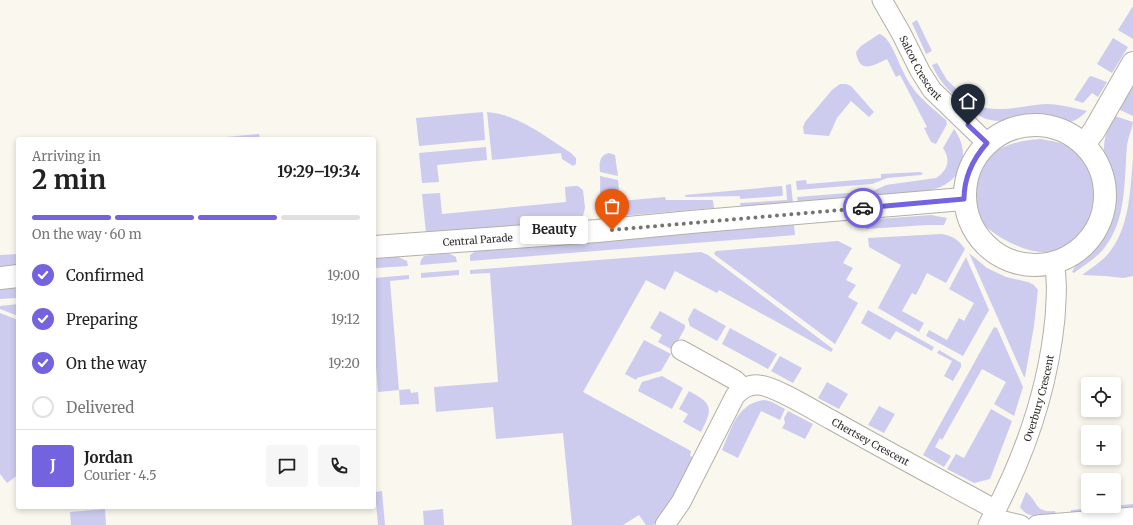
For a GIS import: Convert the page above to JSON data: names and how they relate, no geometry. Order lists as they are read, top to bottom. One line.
{"streets":{"street":["Salcot Crescent","Central Parade","Overbury Crescent","Chertsey Crescent"]},"crossings":[["Salcot Crescent","Central Parade"],["Salcot Crescent","Overbury Crescent"],["Central Parade","Overbury Crescent"],["Overbury Crescent","Chertsey Crescent"]],"places":["Beauty"],"page":{"heading":["2 min","Arriving in","19:29–19:34"],"panel":["Jordan","Courier · 4.5"],"bar":"On the way · 60 m","bubble":"Beauty","list":[["Confirmed","19:00"],["Preparing","19:12"],["On the way","19:20"],"Delivered"],"map_buttons":["+","−"],"round":"J"}}
